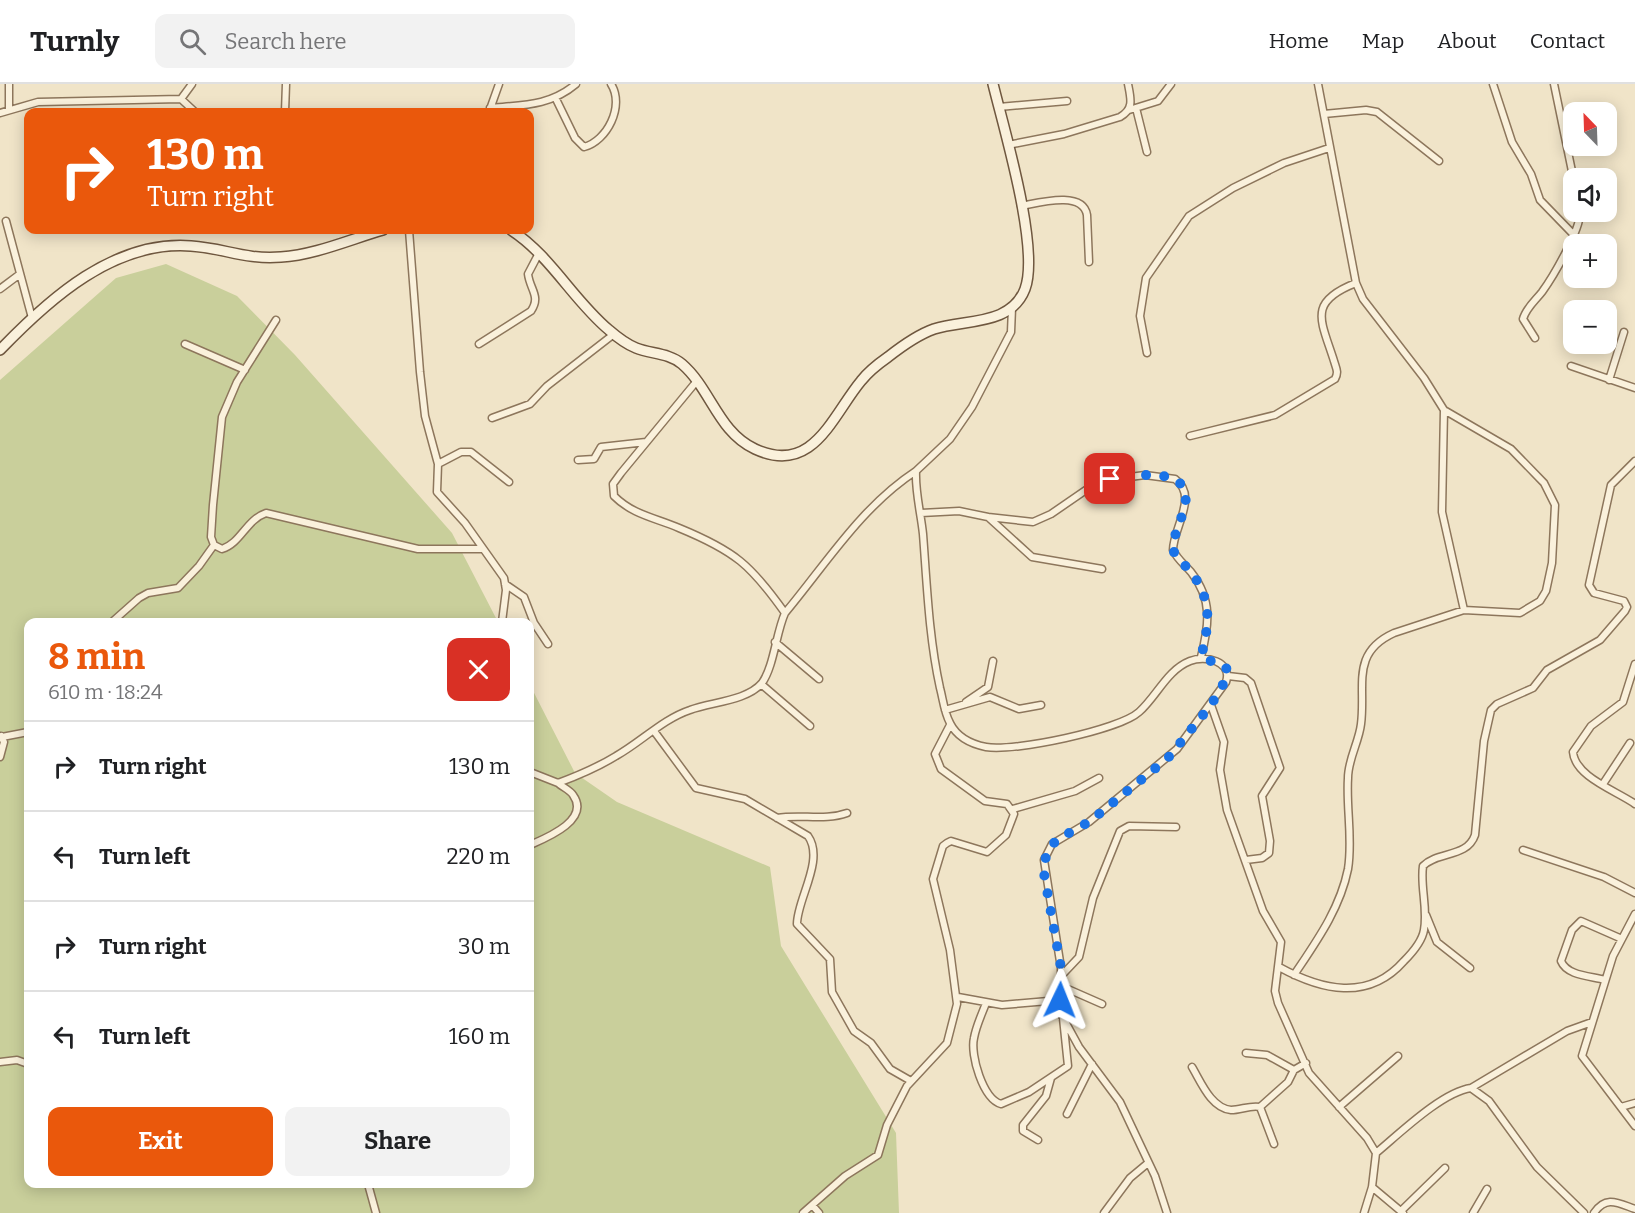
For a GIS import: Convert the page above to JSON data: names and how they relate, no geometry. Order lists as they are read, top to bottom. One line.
{"north":"top left","page":{"header":"Turnly","search":"Search here","nav":["Home","Map","About","Contact"],"map_buttons":["+","−"],"turn":["130 m","Turn right"],"heading":["8 min","610 m · 18:24"],"list":[{"name":"Turn right","value":"130 m"},{"name":"Turn left","value":"220 m"},{"name":"Turn right","value":"30 m"},{"name":"Turn left","value":"160 m"}],"buttons":["Exit","Share"]}}
